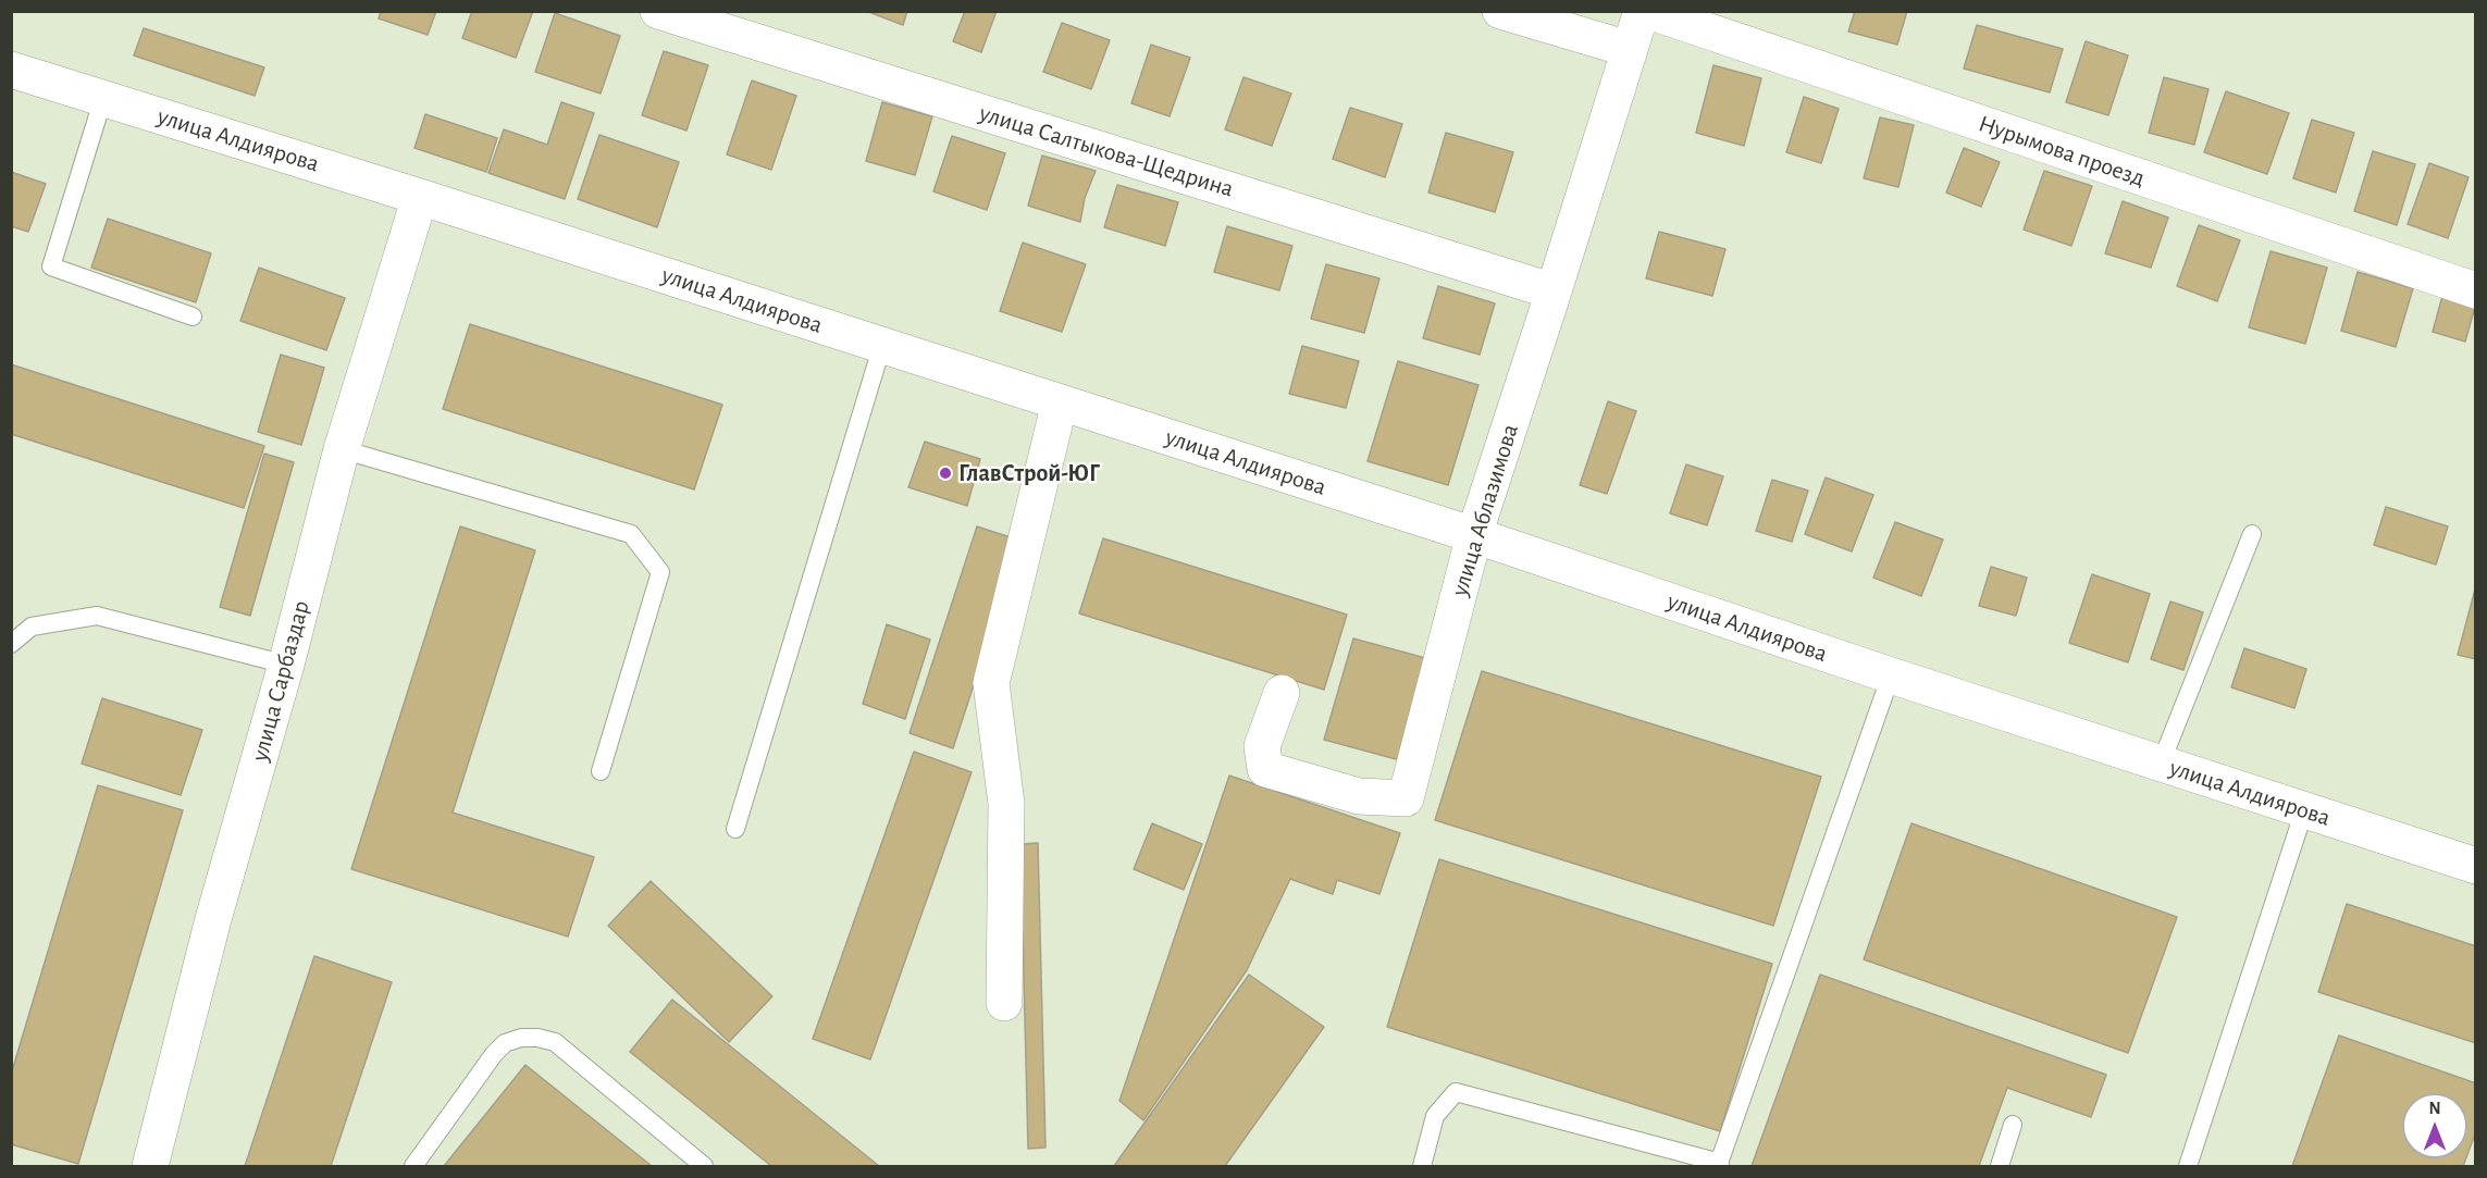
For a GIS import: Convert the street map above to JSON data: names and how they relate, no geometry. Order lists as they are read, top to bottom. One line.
{"streets":{"street":["улица Алдиярова","улица Салтыкова-Щедрина","Нурымова проезд","улица Аблазимова","улица Сарбаздар"]},"crossings":[["улица Алдиярова","улица Аблазимова"],["улица Алдиярова","улица Сарбаздар"],["улица Салтыкова-Щедрина","улица Аблазимова"]],"places":["ГлавСтрой-ЮГ"],"north":"top"}
